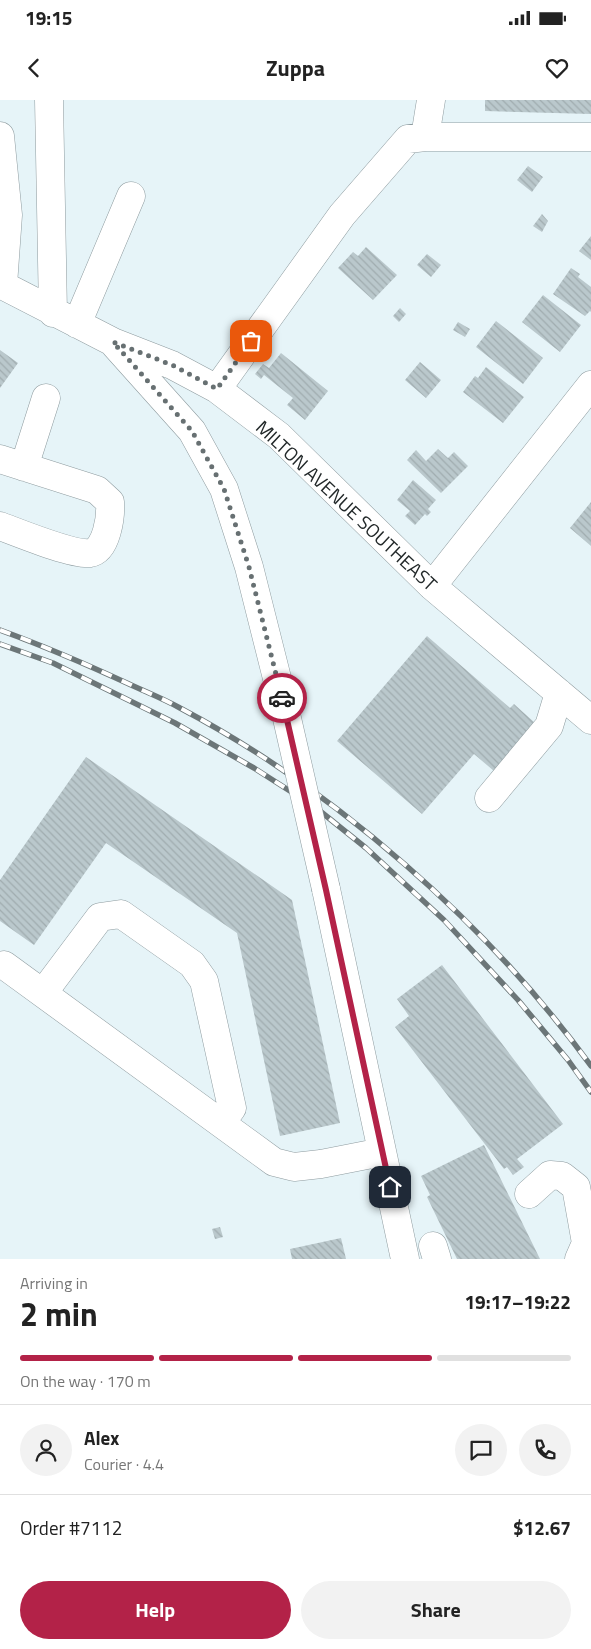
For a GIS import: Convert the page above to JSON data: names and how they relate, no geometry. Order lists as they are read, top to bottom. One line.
{"streets":{"street":["MILTON AVENUE SOUTHEAST"]},"page":{"status":"19:15","header":"Zuppa","heading":["2 min","Arriving in","19:17–19:22"],"panel":["Alex","Courier · 4.4","Order #7112","$12.67"],"bar":"On the way · 170 m","buttons":["Help","Share"]}}
